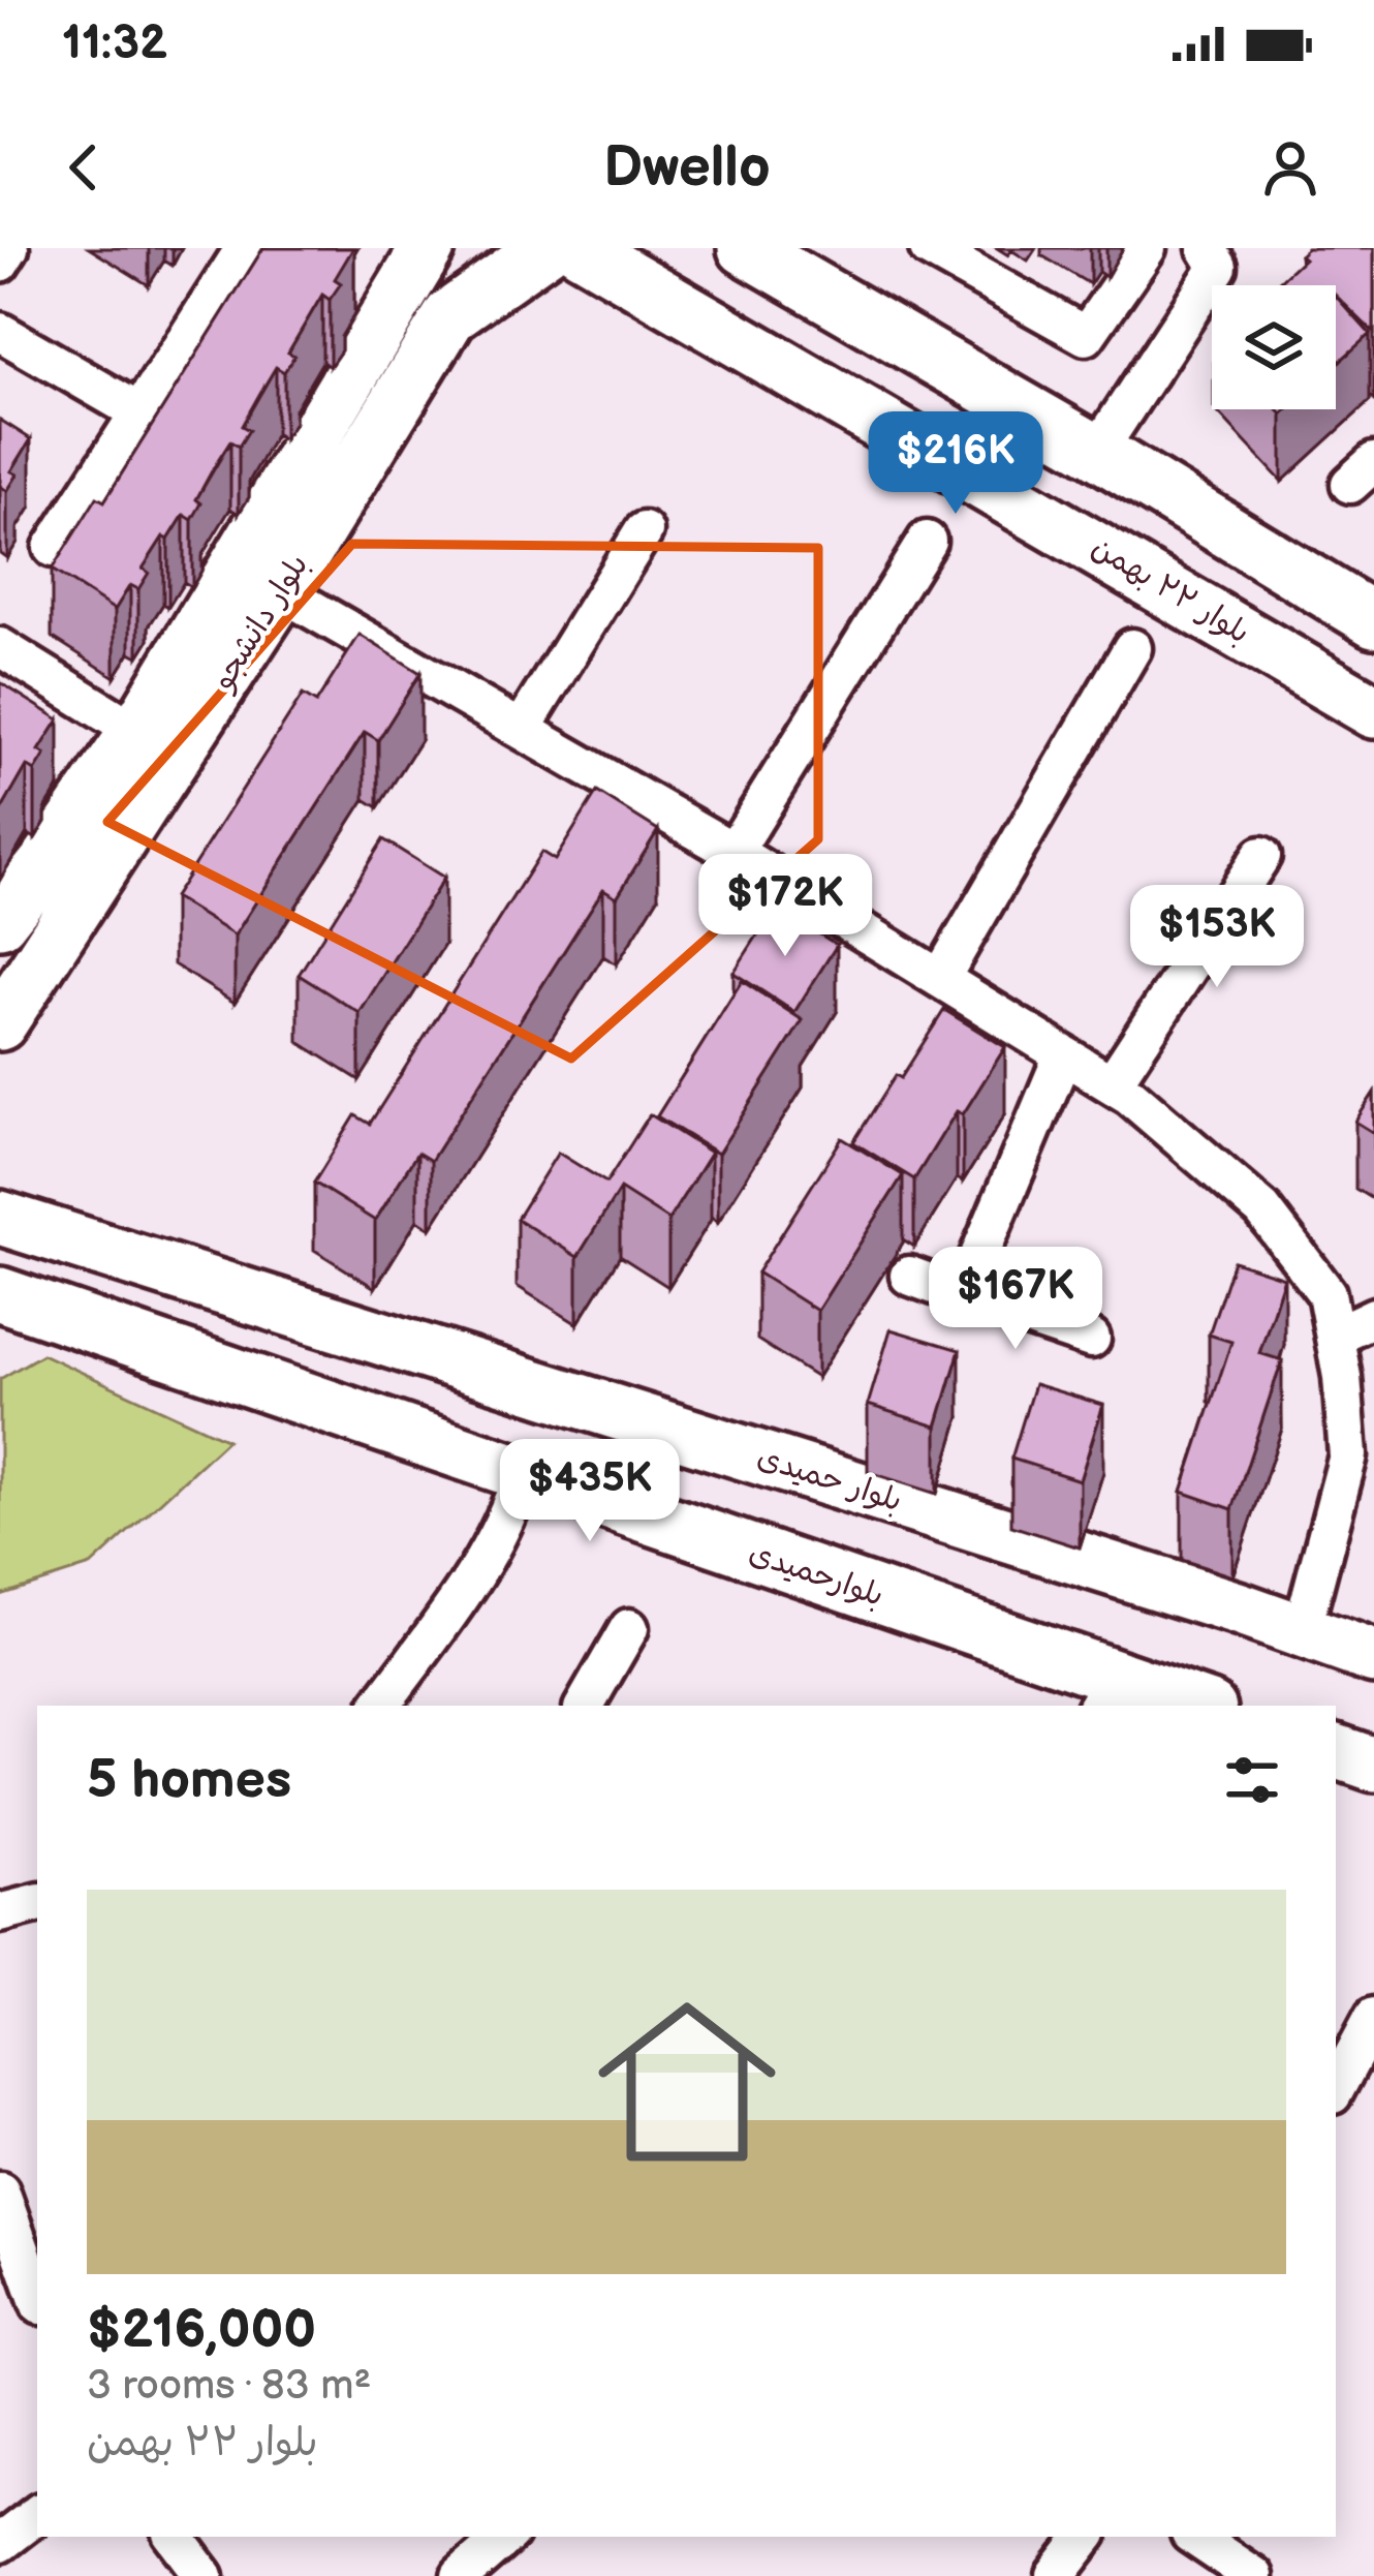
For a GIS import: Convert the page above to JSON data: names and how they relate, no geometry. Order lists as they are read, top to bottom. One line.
{"streets":{"street":["بلوار ۲۲ بهمن","بلوار دانشجو","بلوار حمیدی","بلوارحمیدی"]},"page":{"status":"11:32","header":"Dwello","price":["$216K","$172K","$153K","$167K","$435K"],"heading":"5 homes","list":[{"name":"$216,000","note":"3 rooms · 83 m² · بلوار ۲۲ بهمن"}]}}
